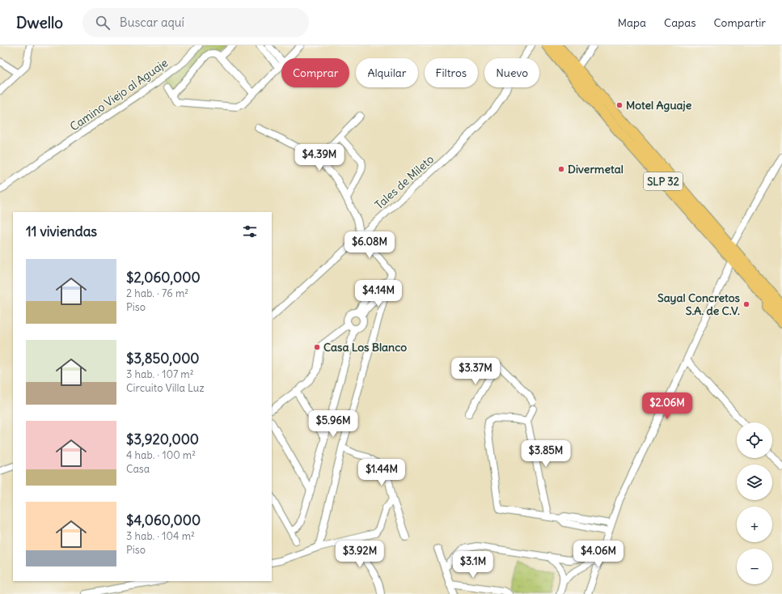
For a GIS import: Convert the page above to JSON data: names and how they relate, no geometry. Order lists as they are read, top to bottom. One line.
{"streets":{"highway":["SLP 32"],"street":["Camino Viejo al Aguaje","Tales de Mileto"]},"places":["Motel Aguaje","Divermetal","Sayal Concretos S.A. de C.V.","Casa Los Blanco"],"page":{"header":"Dwello","search":"Buscar aquí","nav":["Mapa","Capas","Compartir"],"chip":["Comprar","Alquilar","Filtros","Nuevo"],"price":["$4.39M","$6.08M","$4.14M","$3.37M","$2.06M","$5.96M","$3.85M","$1.44M","$3.92M","$4.06M","$3.1M"],"heading":"11 viviendas","list":[{"name":"$2,060,000","note":"2 hab. · 76 m² · Piso"},{"name":"$3,850,000","note":"3 hab. · 107 m² · Circuito Villa Luz"},{"name":"$3,920,000","note":"4 hab. · 100 m² · Casa"},{"name":"$4,060,000","note":"3 hab. · 104 m² · Piso"}],"map_buttons":["+","−"]}}
